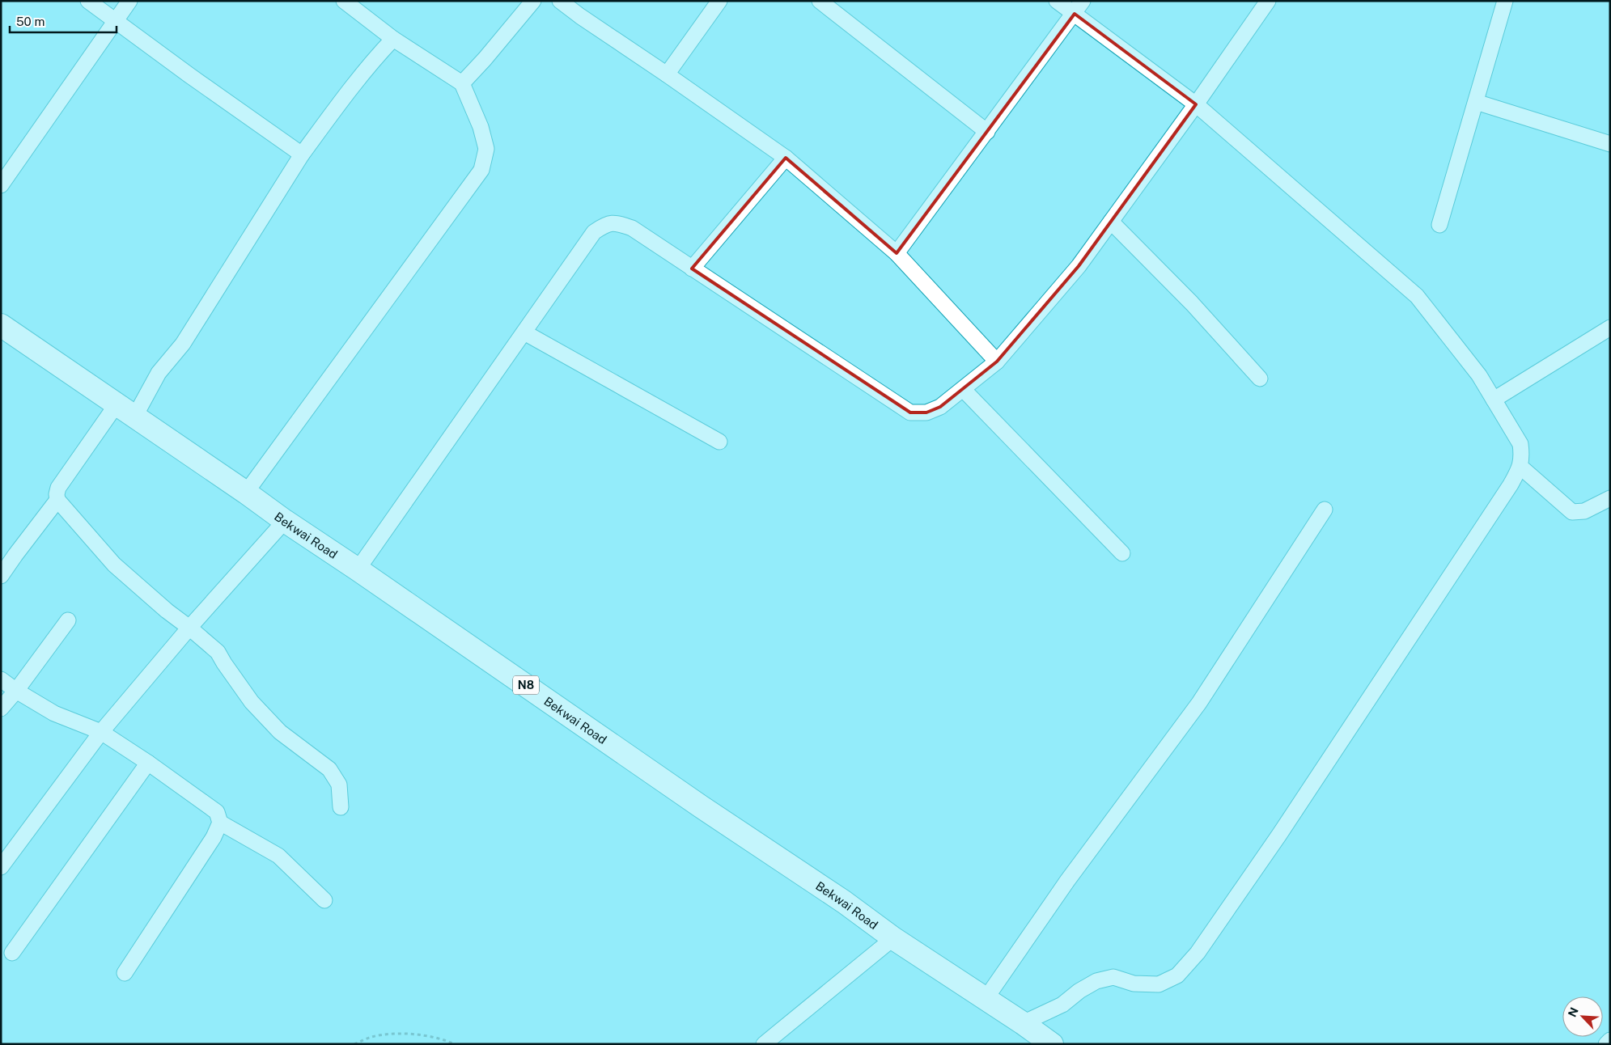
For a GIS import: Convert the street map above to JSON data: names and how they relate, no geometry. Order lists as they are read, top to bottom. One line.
{"streets":{"highway":["Bekwai Road","N8"]},"scale_bar":"50 m","north":"top left"}
